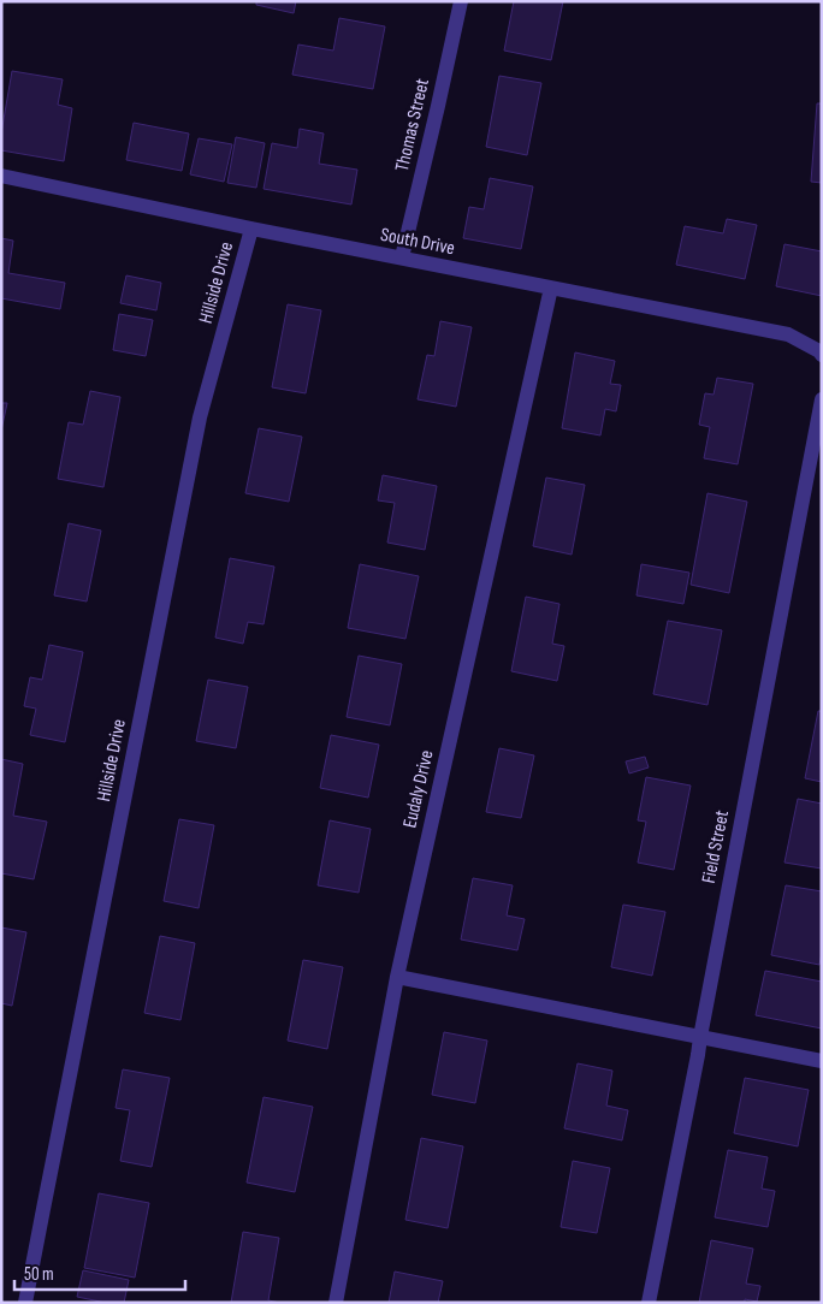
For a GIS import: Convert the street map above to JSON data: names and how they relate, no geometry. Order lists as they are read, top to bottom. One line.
{"streets":{"street":["Thomas Street","South Drive","Hillside Drive","Eudaly Drive","Field Street"]},"crossings":[["Thomas Street","South Drive"],["South Drive","Hillside Drive"],["South Drive","Eudaly Drive"]],"scale_bar":"50 m"}
